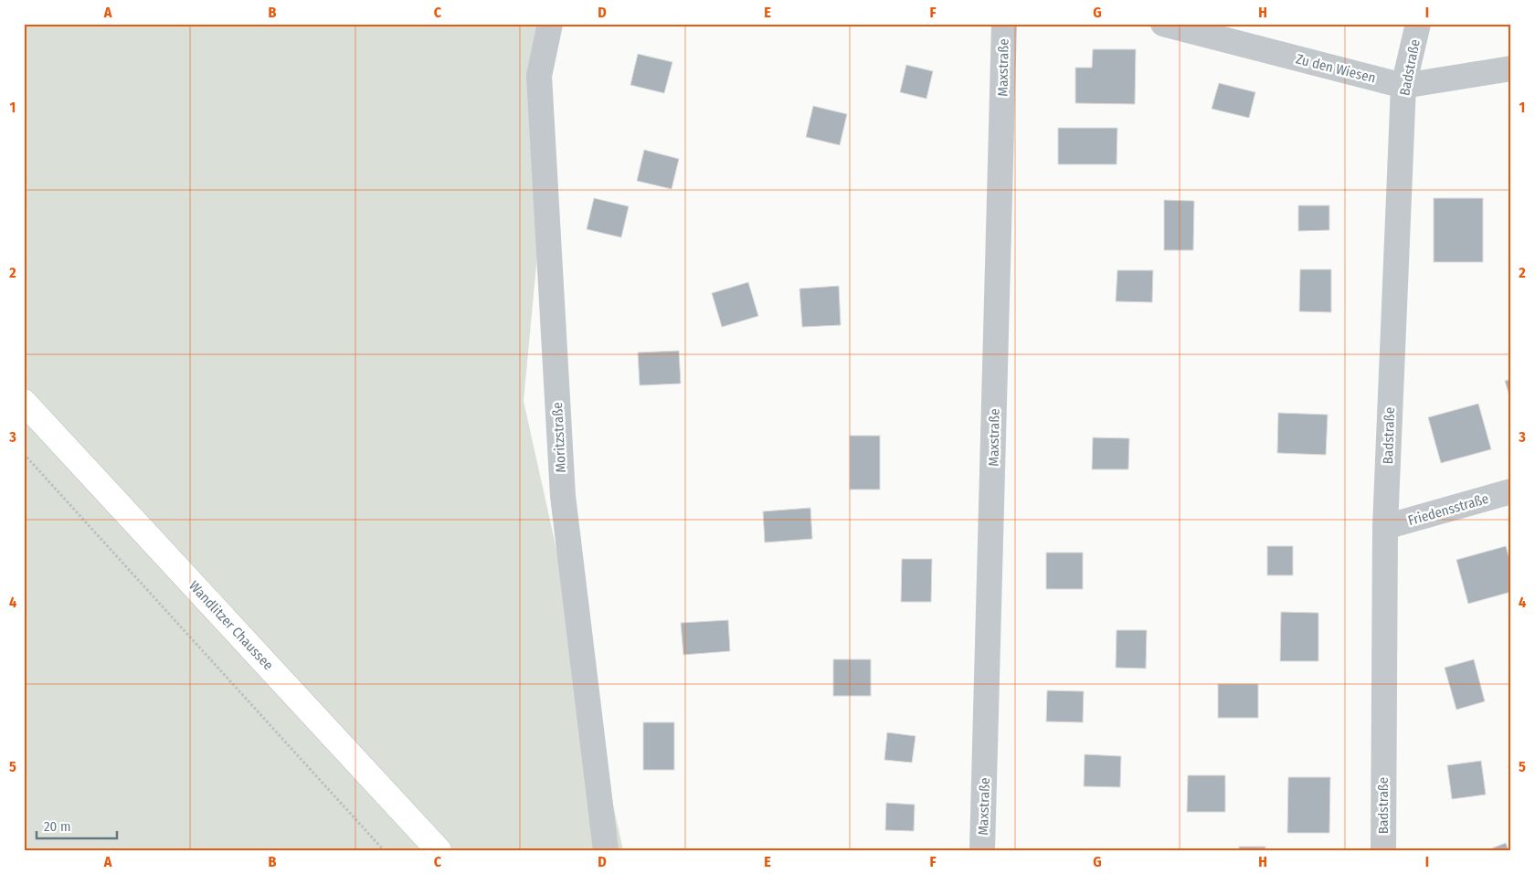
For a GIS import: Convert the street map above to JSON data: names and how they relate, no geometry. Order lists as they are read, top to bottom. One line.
{"streets":{"street":["Maxstraße","Badstraße","Zu den Wiesen","Moritzstraße","Friedensstraße","Wandlitzer Chaussee"]},"crossings":[["Badstraße","Zu den Wiesen"],["Badstraße","Friedensstraße"]],"scale_bar":"20 m","grid":{"columns":["A","B","C","D","E","F","G","H","I"],"rows":["1","2","3","4","5"]}}
